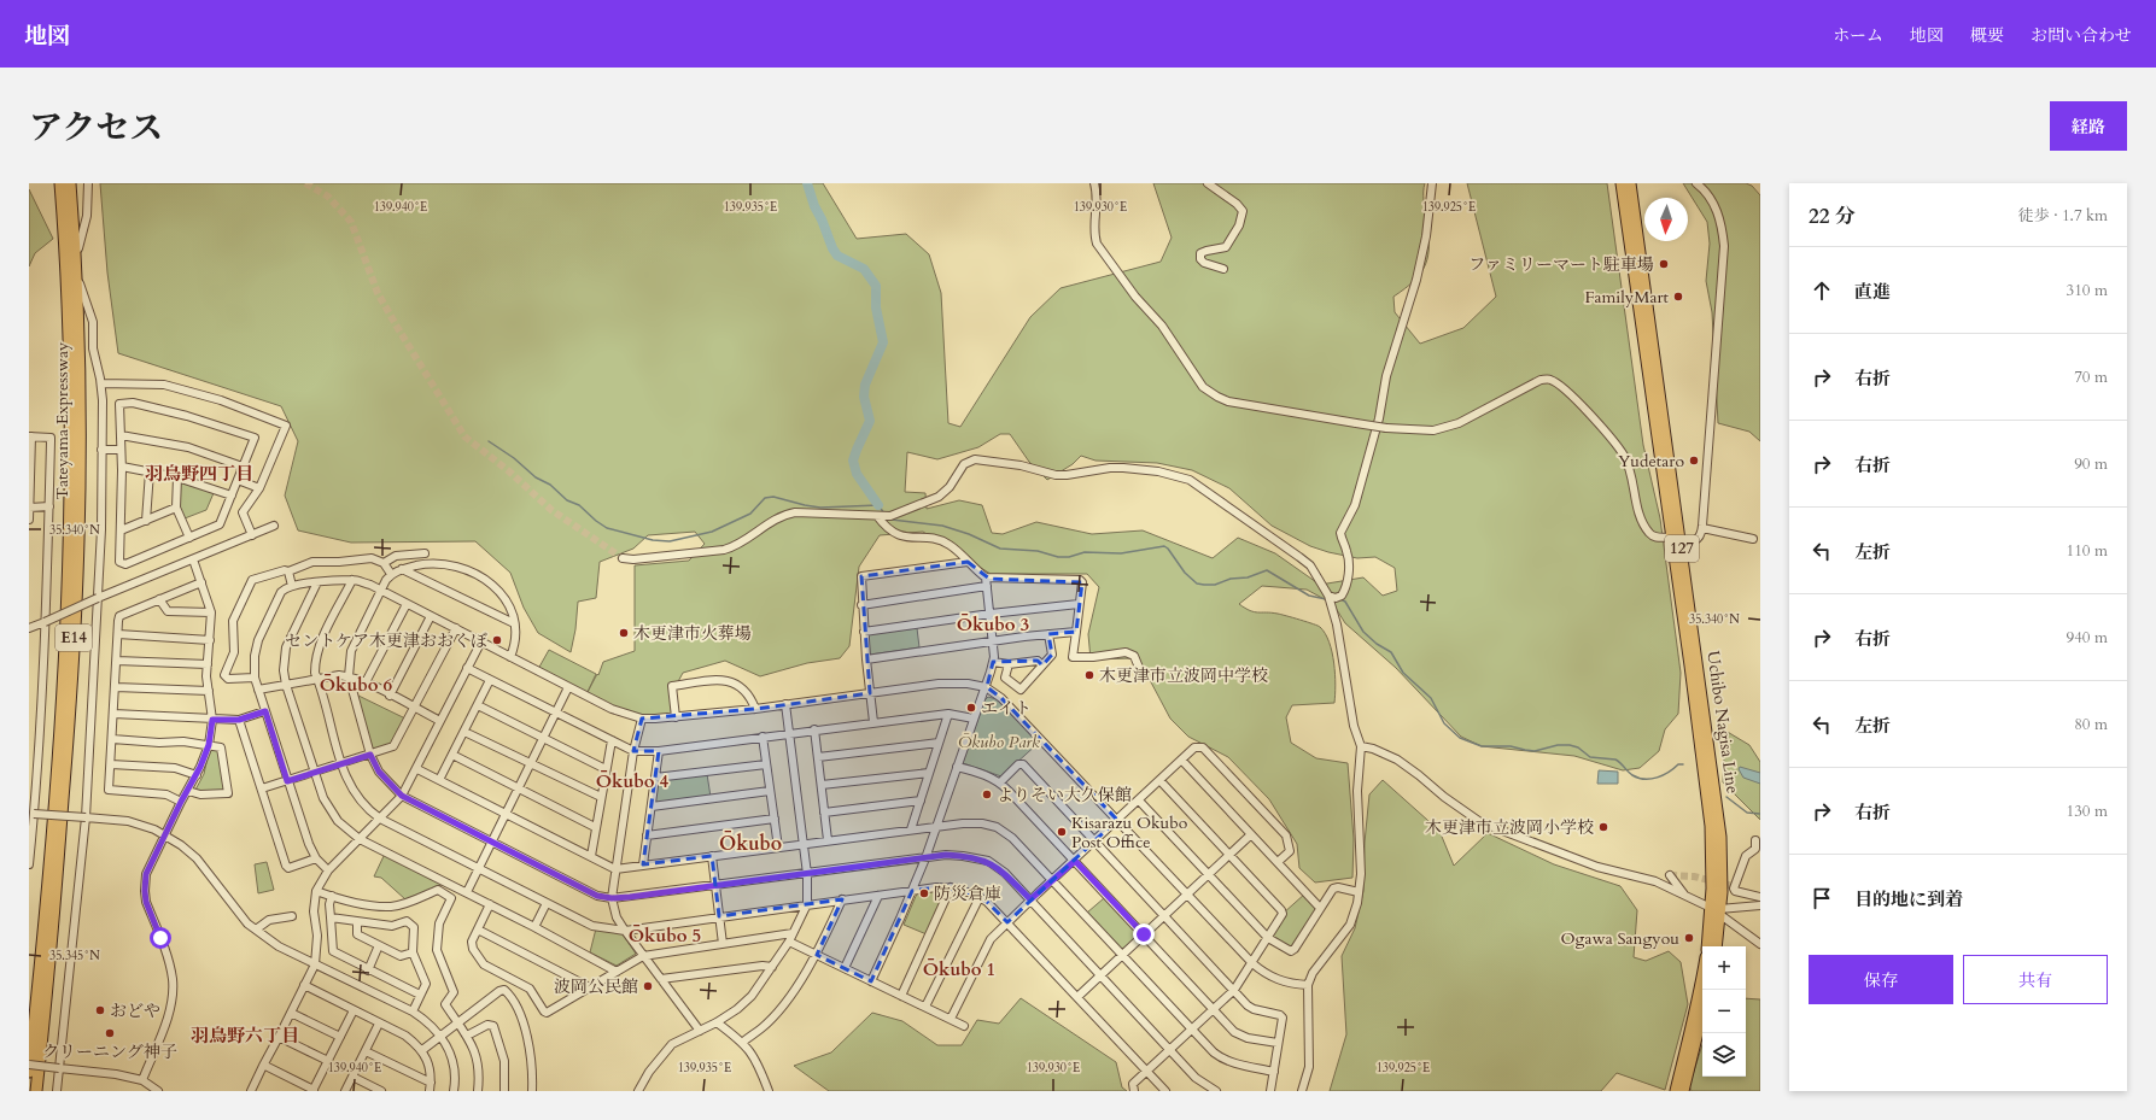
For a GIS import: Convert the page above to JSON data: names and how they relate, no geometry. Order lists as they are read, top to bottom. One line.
{"streets":{"highway":["Tateyama Expressway","127","E14","Uchibo Nagisa Line"]},"districts":["羽鳥野四丁目","Ōkubo 3","Ōkubo 6","Ōkubo 4","Ōkubo","Ōkubo 5","Ōkubo 1","羽鳥野六丁目"],"parks":["Ōkubo Park"],"places":["ファミリーマート駐車場","FamilyMart","Yudetaro","木更津市火葬場","セントケア木更津おおくぼ","木更津市立波岡中学校","エイト","よりそい大久保館","木更津市立波岡小学校","Kisarazu Okubo Post Office","防災倉庫","Ogawa Sangyou","波岡公民館","おどや","クリーニング神子"],"north":"bottom","page":{"header":"地図","nav":["ホーム","地図","概要","お問い合わせ"],"title":"アクセス","buttons":["経路",["保存","共有"]],"heading":["22 分","徒歩 · 1.7 km"],"list":[["直進","310 m"],["右折","70 m"],["右折","90 m"],["左折","110 m"],["右折","940 m"],["左折","80 m"],["右折","130 m"],"目的地に到着"],"map_buttons":["+","−"]},"coordinates":["139.940°E","139.935°E","139.930°E","139.925°E","35.340°N","35.345°N"]}
